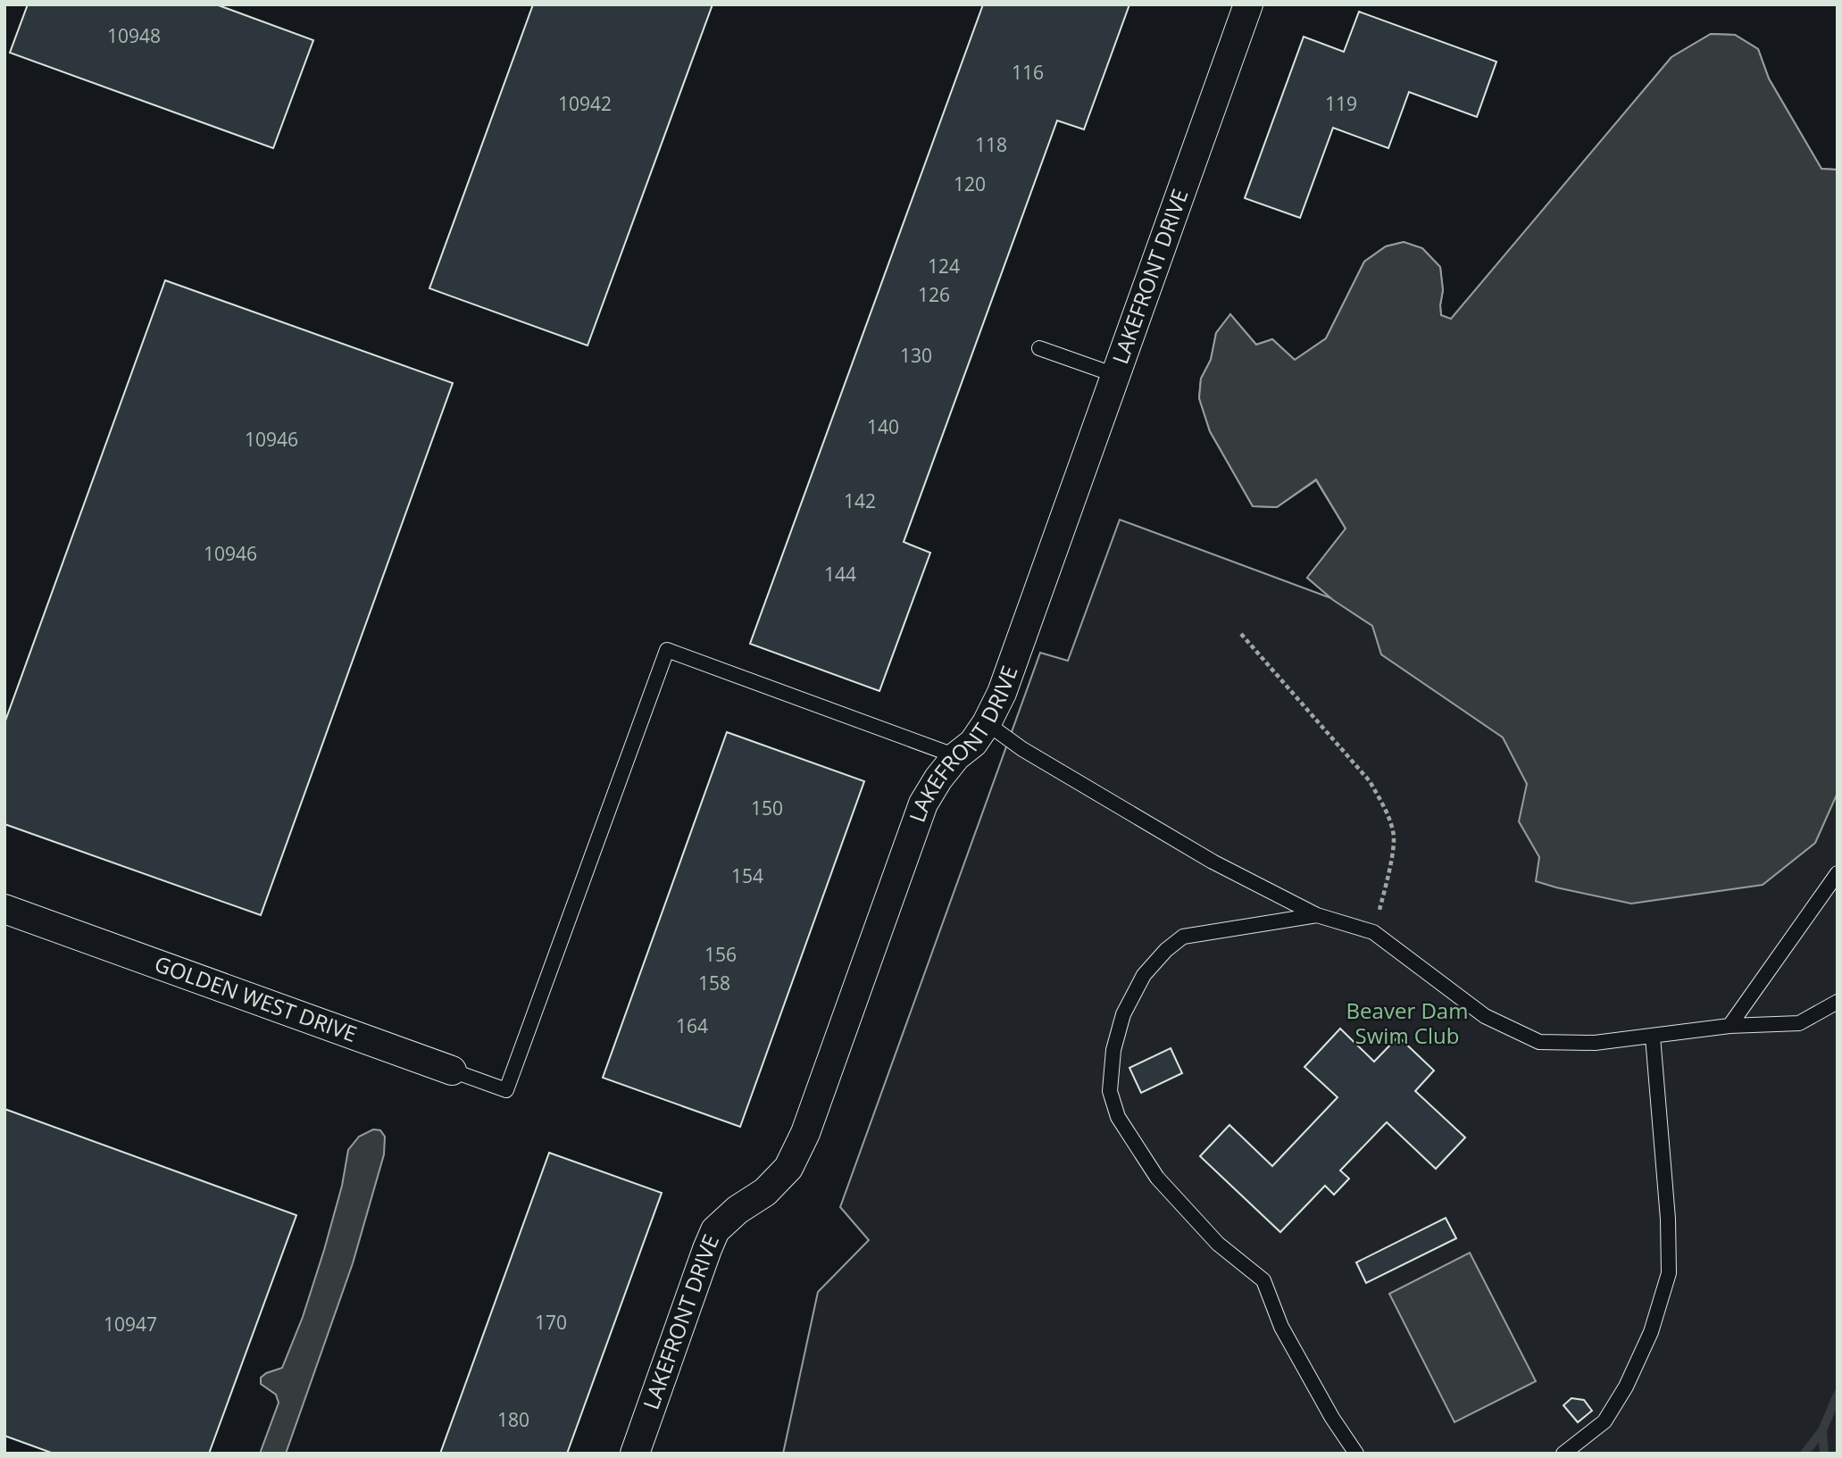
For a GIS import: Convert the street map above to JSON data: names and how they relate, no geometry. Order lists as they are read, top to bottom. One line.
{"streets":{"street":["LAKEFRONT DRIVE","GOLDEN WEST DRIVE"]},"crossings":[["LAKEFRONT DRIVE","GOLDEN WEST DRIVE"]],"parks":["Beaver Dam Swim Club"],"house_numbers":["10948","116","10942","119","118","120","124","126","130","140","10946","142","10946","144","150","154","156","158","164","170","10947","180"]}
